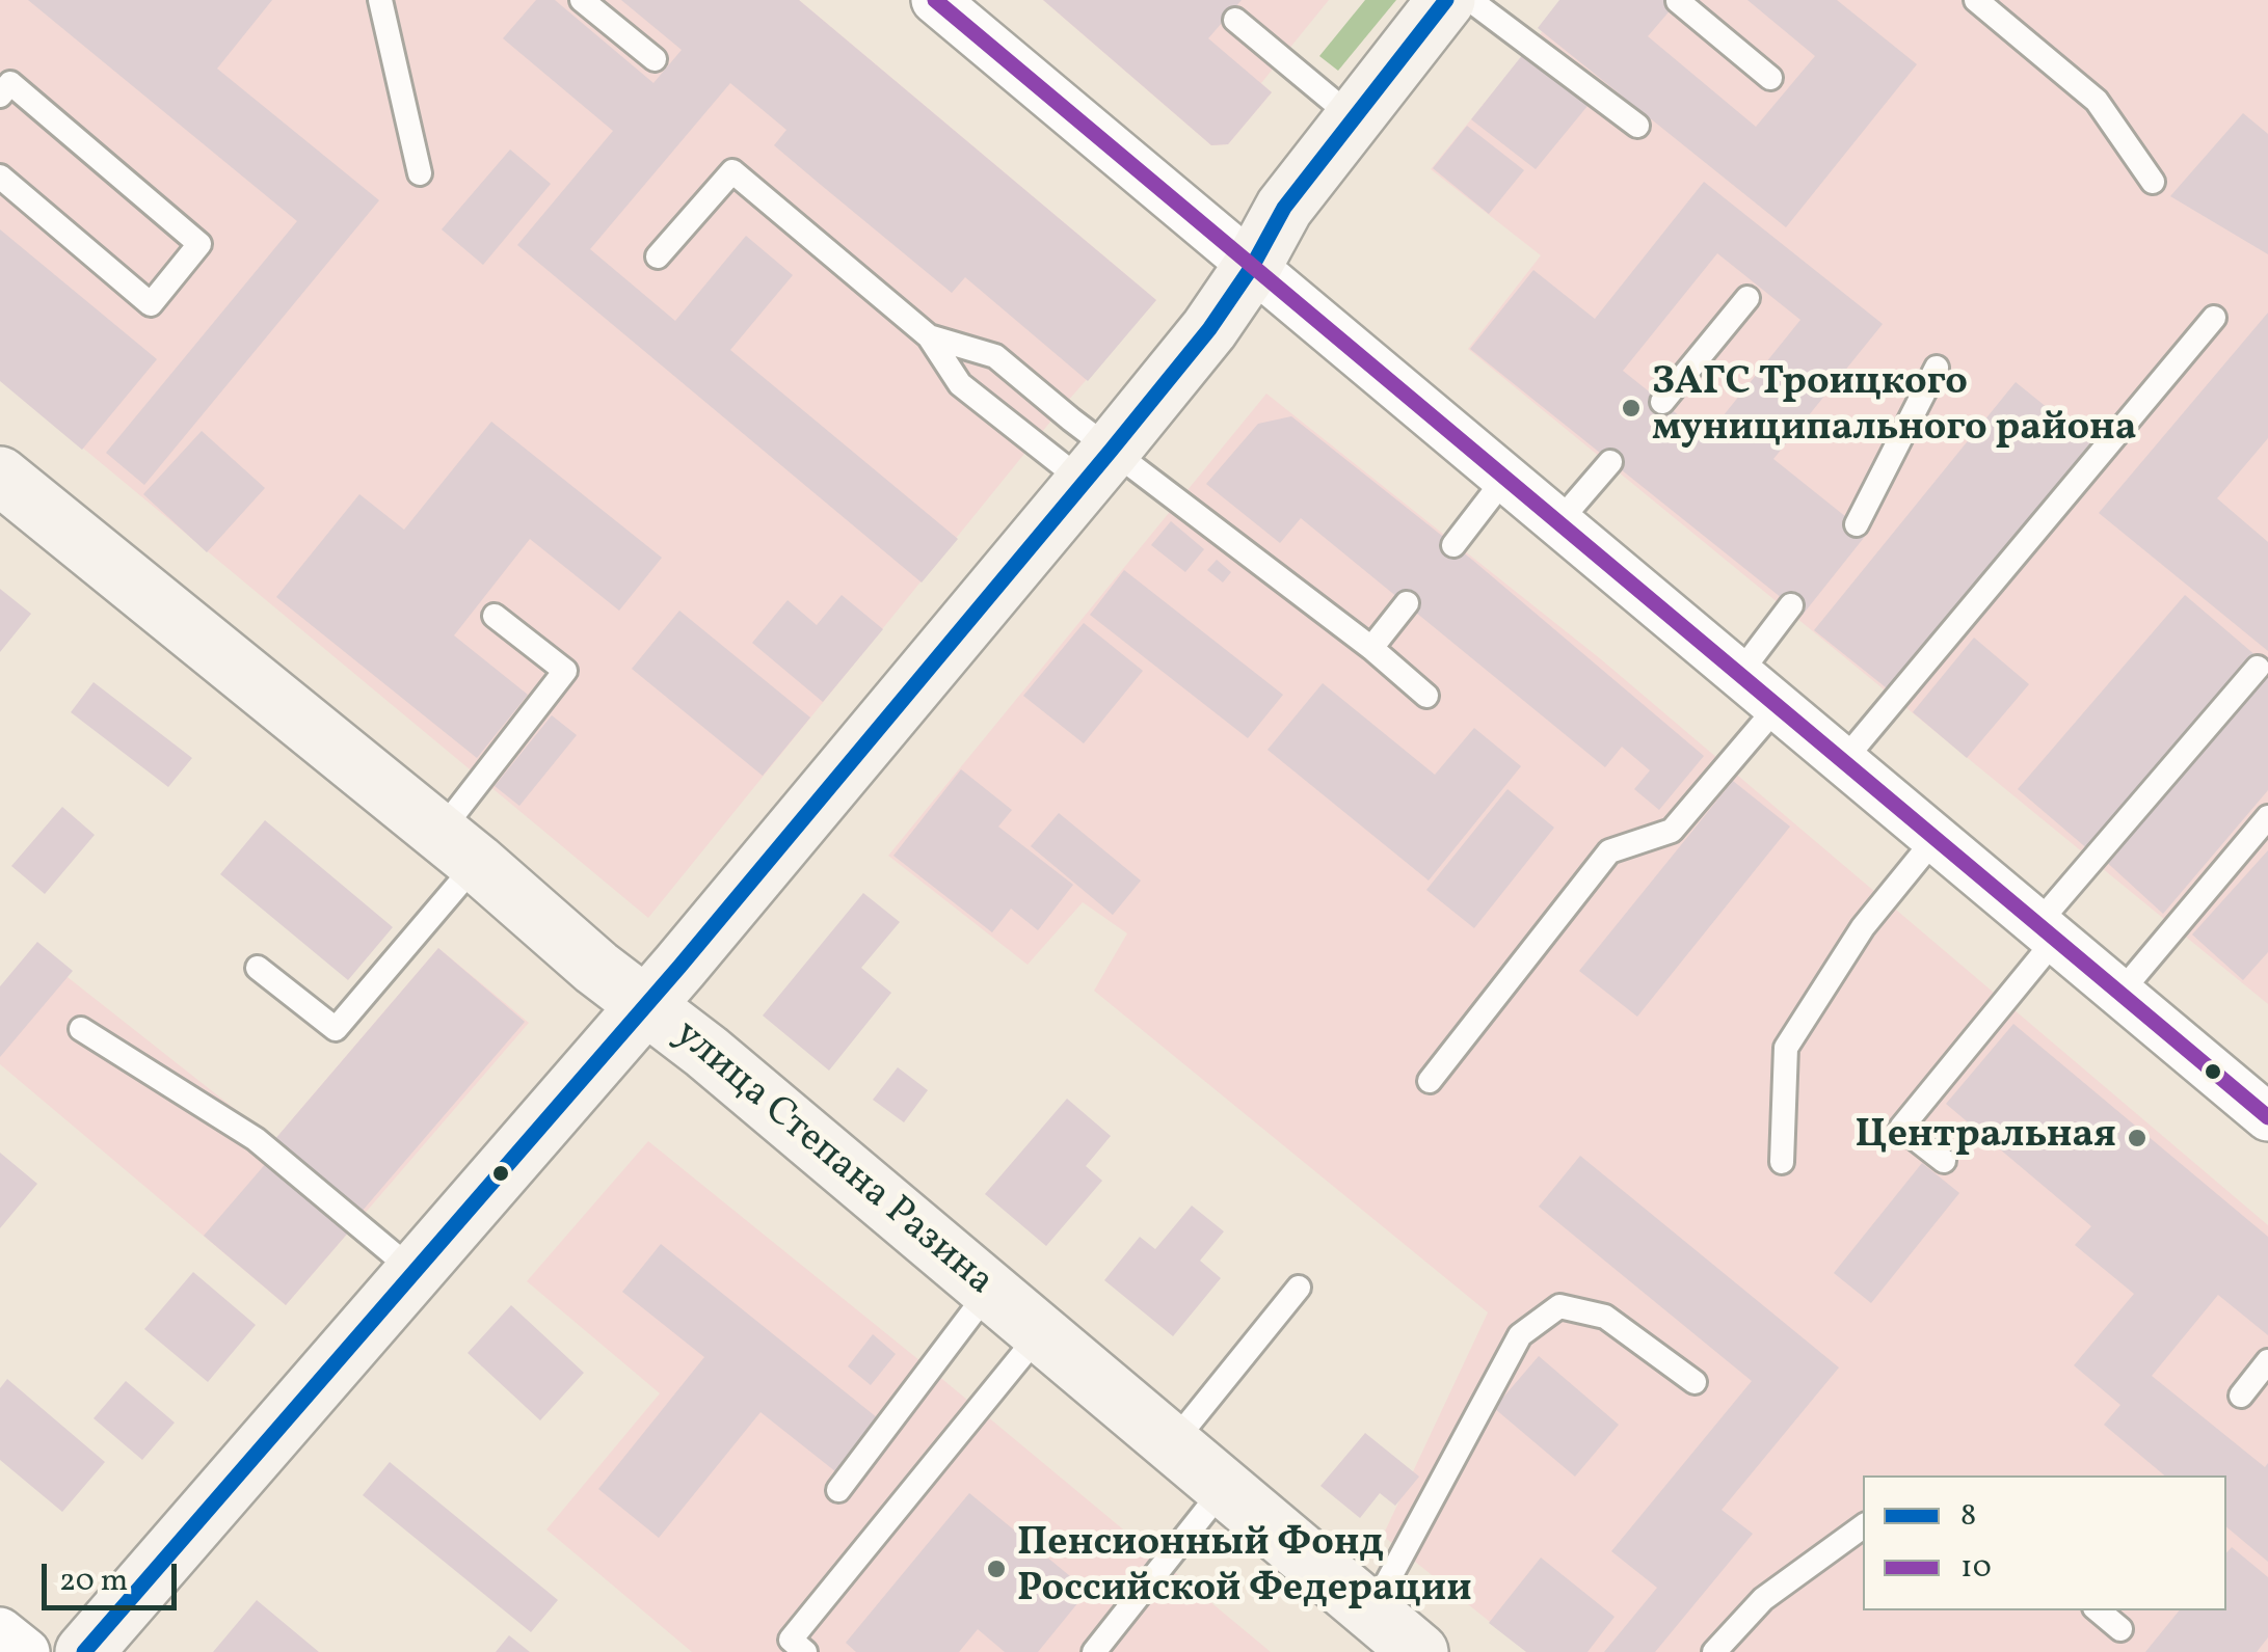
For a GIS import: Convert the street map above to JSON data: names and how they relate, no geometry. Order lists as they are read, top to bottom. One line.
{"streets":{"street":["улица Степана Разина"]},"places":["ЗАГС Троицкого муниципального района","Центральная","Пенсионный Фонд Российской Федерации"],"lines":["transit line 8","transit line 10"],"legend":["8","10"],"scale_bar":"20 m"}
